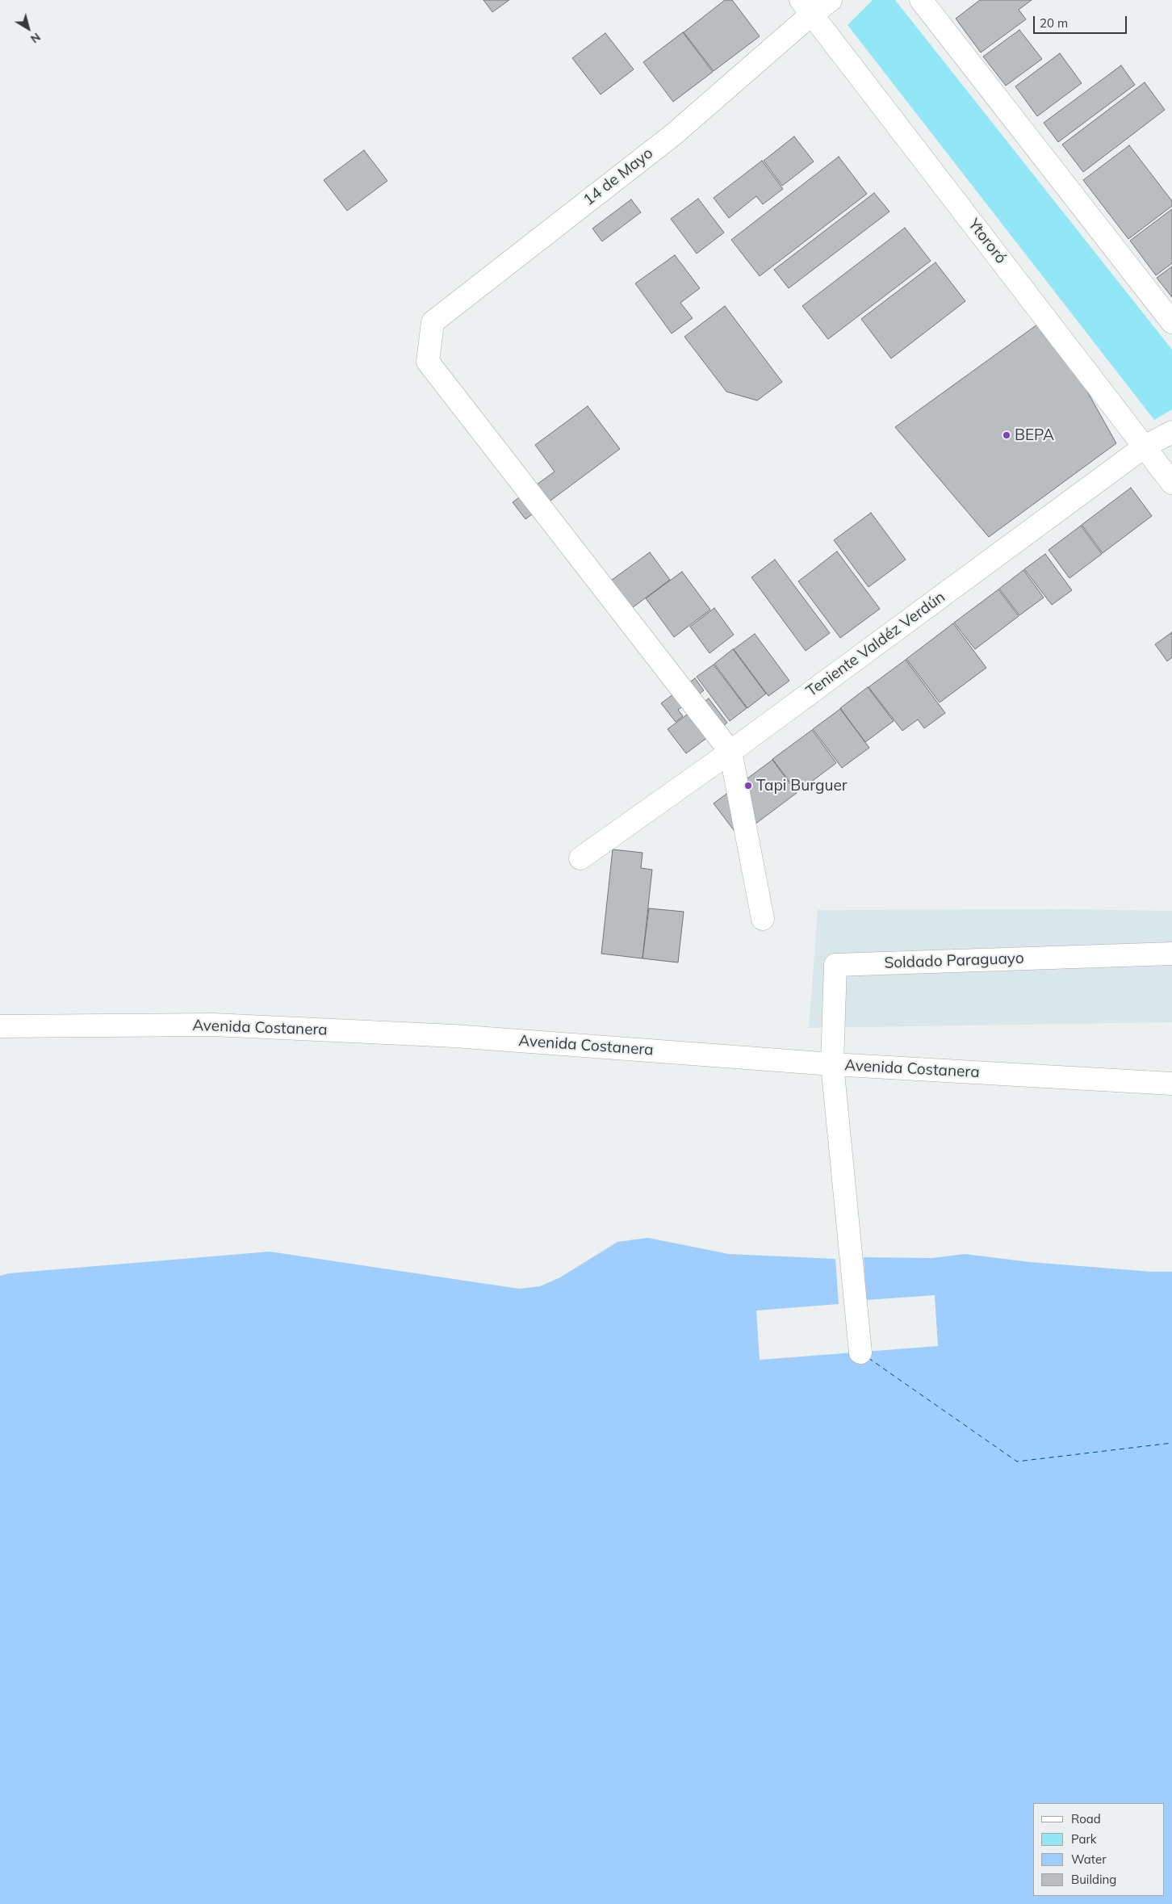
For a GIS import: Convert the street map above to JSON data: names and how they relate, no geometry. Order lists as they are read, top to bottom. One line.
{"streets":{"street":["14 de Mayo","Ytororó","Teniente Valdéz Verdún","Soldado Paraguayo","Avenida Costanera"]},"crossings":[["14 de Mayo","Ytororó"],["14 de Mayo","Teniente Valdéz Verdún"],["Ytororó","Teniente Valdéz Verdún"],["Soldado Paraguayo","Avenida Costanera"]],"places":["BEPA","Tapi Burguer"],"legend":["Road","Park","Water","Building"],"scale_bar":"20 m","north":"bottom right"}
